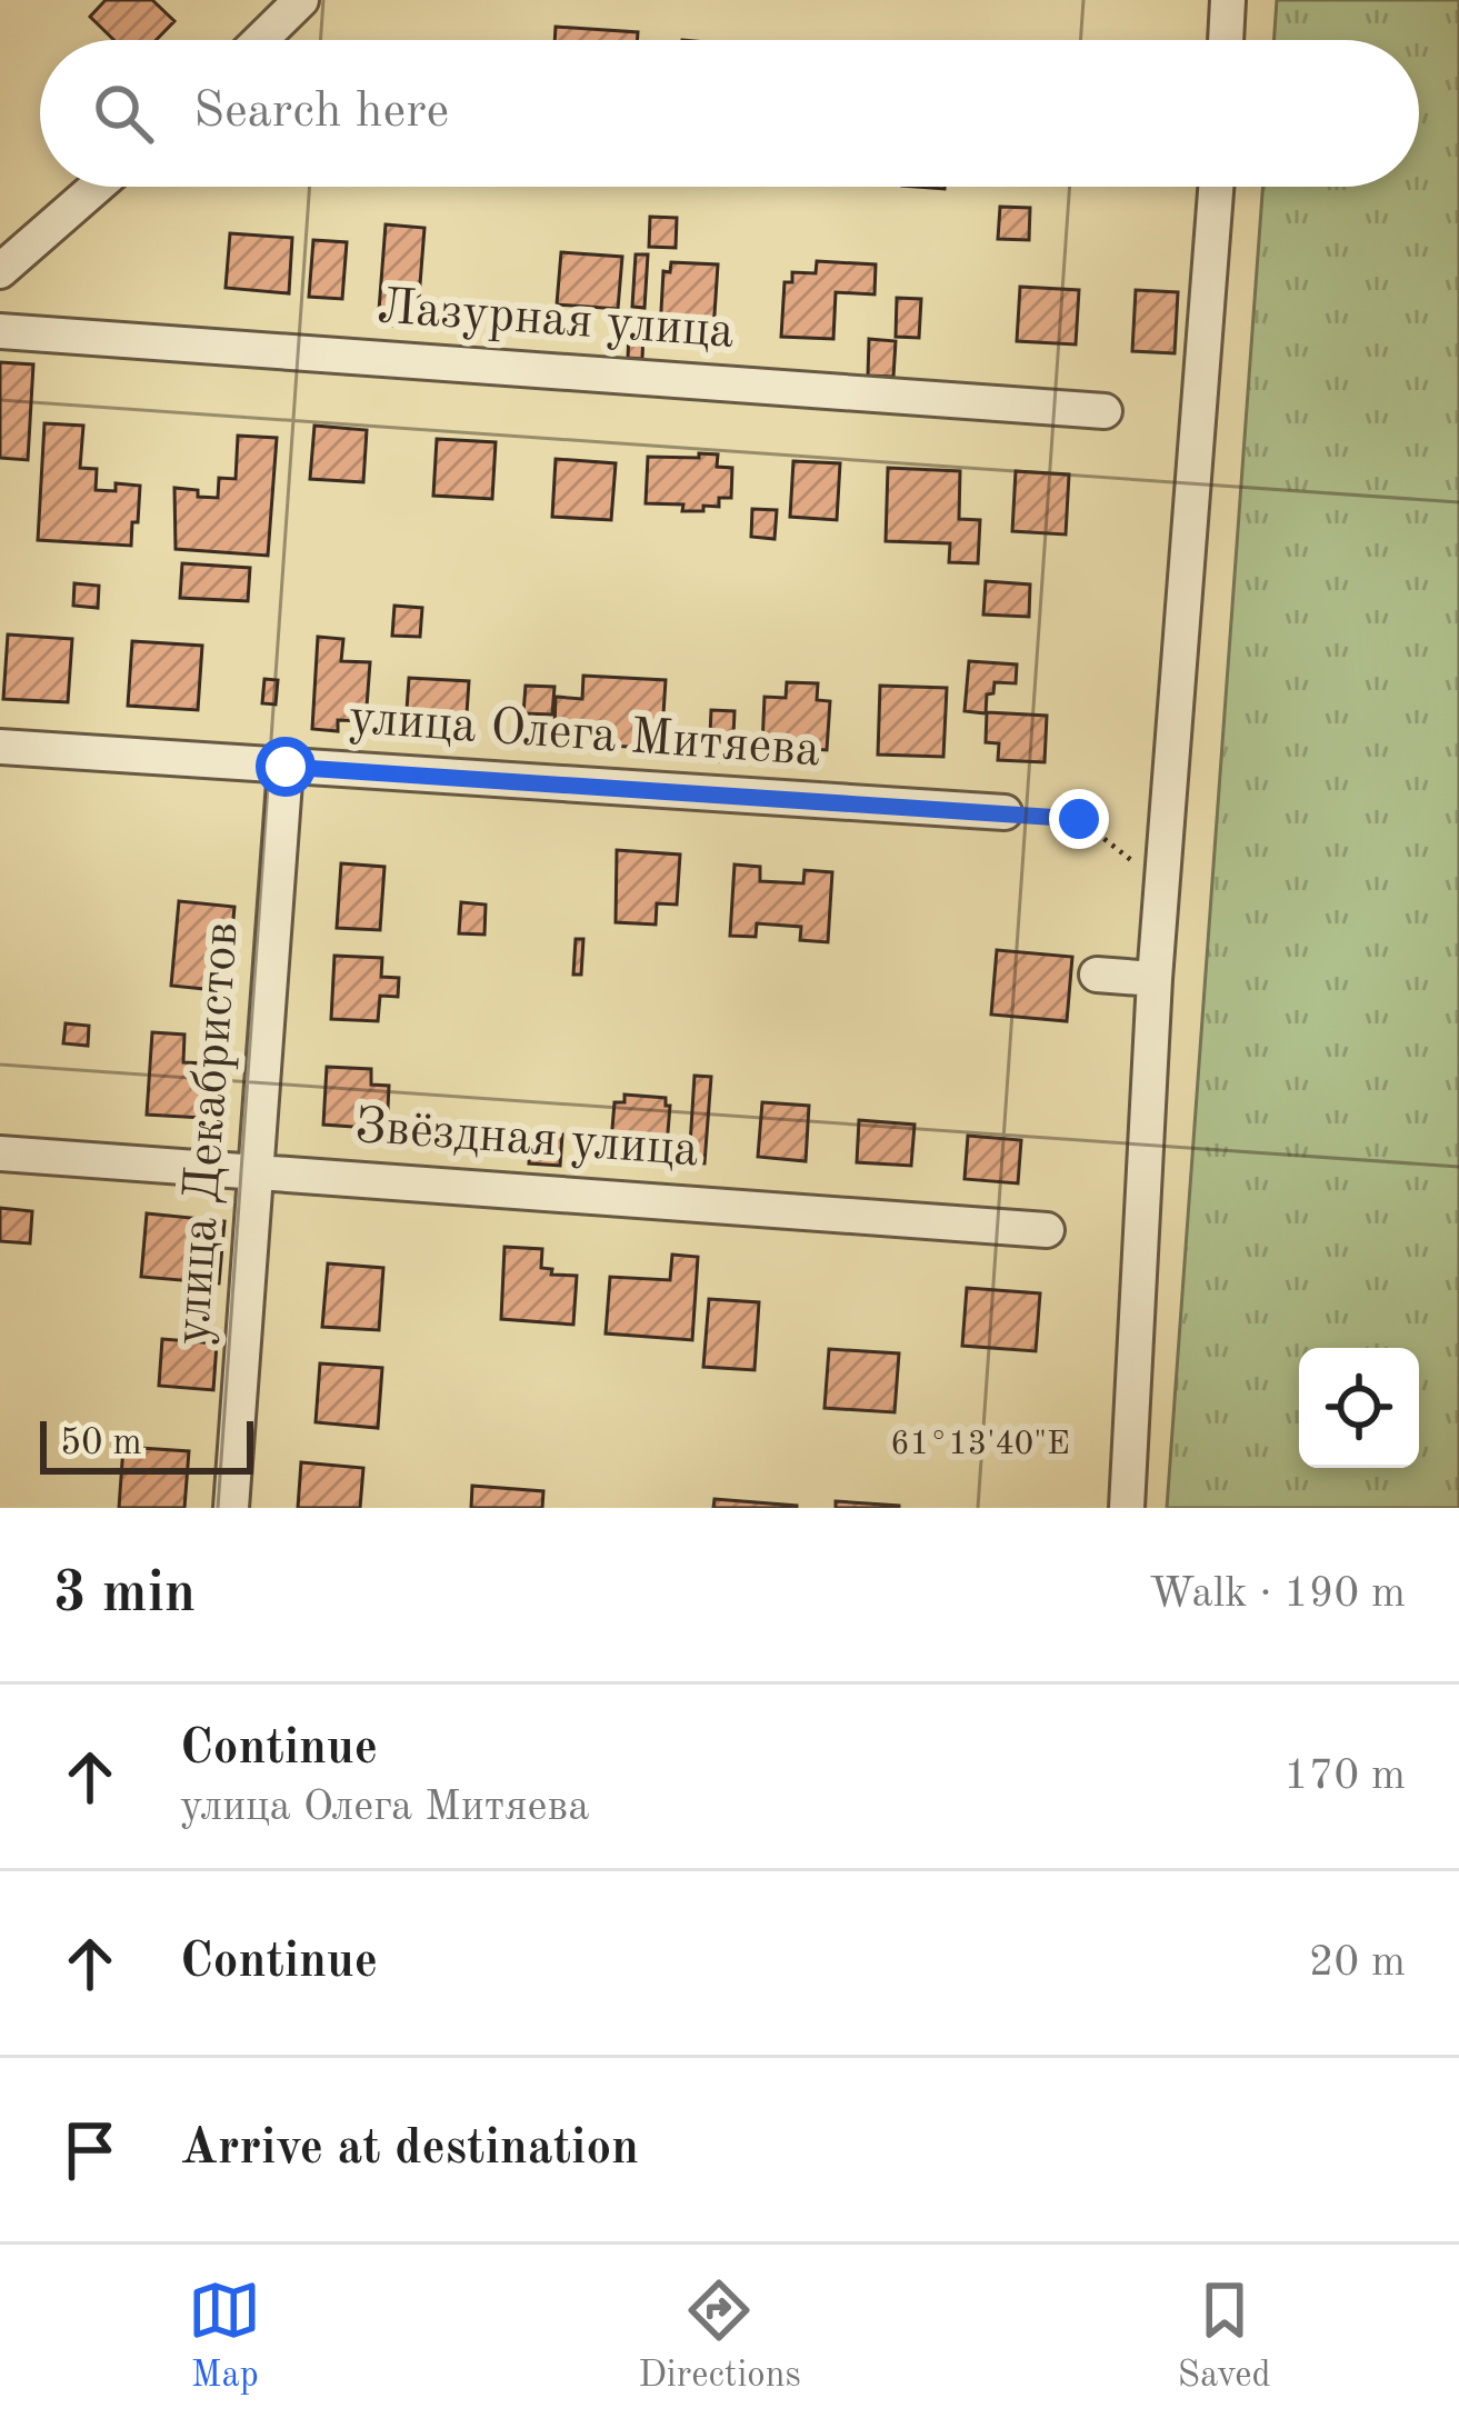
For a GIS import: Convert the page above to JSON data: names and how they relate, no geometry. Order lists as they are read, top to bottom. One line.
{"streets":{"street":["Лазурная улица","улица Олега Митяева","улица Декабристов","Звёздная улица"]},"crossings":[["улица Олега Митяева","улица Декабристов"],["улица Декабристов","Звёздная улица"]],"scale_bar":"50 m","page":{"search":"Search here","scale":"50 m","heading":["3 min","Walk · 190 m"],"list":[["Continue","улица Олега Митяева","170 m"],["Continue","20 m"],"Arrive at destination"],"nav":["Map","Directions","Saved"]},"coordinates":["61°13'40\"E"]}
